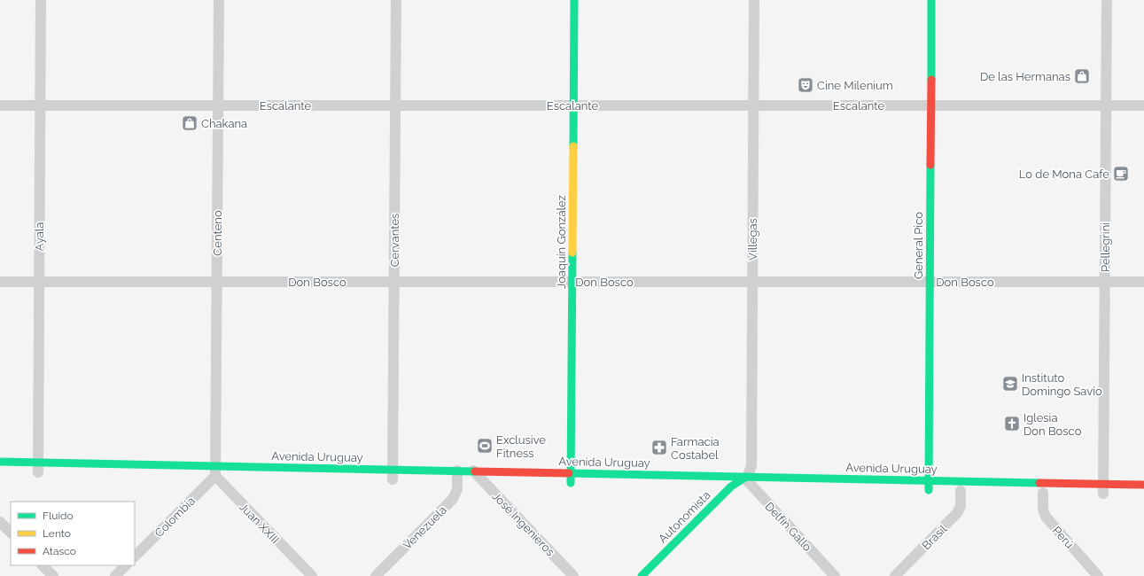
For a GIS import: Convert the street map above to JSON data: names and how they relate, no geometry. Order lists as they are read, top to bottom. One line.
{"streets":{"main road":["Joaquín González","General Pico","Avenida Uruguay","Autonomista"],"street":["Escalante","Centeno","Ayala","Villegas","Cervantes","Pellegrini","Don Bosco","Colombia","Juan XXIII","José Ingenieros","Delfín Gallo","Venezuela","Brasil","Perú"]},"crossings":[["Escalante","Centeno"],["Escalante","Ayala"],["Escalante","Villegas"],["Escalante","Cervantes"],["Escalante","Joaquín González"],["Escalante","General Pico"],["Escalante","Pellegrini"],["Centeno","Don Bosco"],["Centeno","Avenida Uruguay"],["Centeno","Colombia"],["Centeno","Juan XXIII"],["Ayala","Don Bosco"],["Ayala","Avenida Uruguay"],["Villegas","Don Bosco"],["Villegas","Avenida Uruguay"],["Villegas","Autonomista"],["Villegas","Delfín Gallo"],["Cervantes","Don Bosco"],["Cervantes","Avenida Uruguay"],["Joaquín González","Don Bosco"],["Joaquín González","Avenida Uruguay"],["General Pico","Don Bosco"],["General Pico","Avenida Uruguay"],["Pellegrini","Don Bosco"],["Pellegrini","Avenida Uruguay"],["Avenida Uruguay","Colombia"],["Avenida Uruguay","Autonomista"],["Avenida Uruguay","Juan XXIII"],["Avenida Uruguay","José Ingenieros"],["Avenida Uruguay","Delfín Gallo"],["Avenida Uruguay","Venezuela"],["Colombia","Juan XXIII"],["Autonomista","Delfín Gallo"],["José Ingenieros","Venezuela"]],"places":{"shop":["De las Hermanas","Chakana"],"theatre":["Cine Milenium"],"cafe":["Lo de Mona Cafe"],"school or university":["Instituto Domingo Savio"],"church":["Iglesia Don Bosco"],"sports":["Exclusive Fitness"],"pharmacy":["Farmacia Costabel"]},"legend":["Fluido","Lento","Atasco"]}
